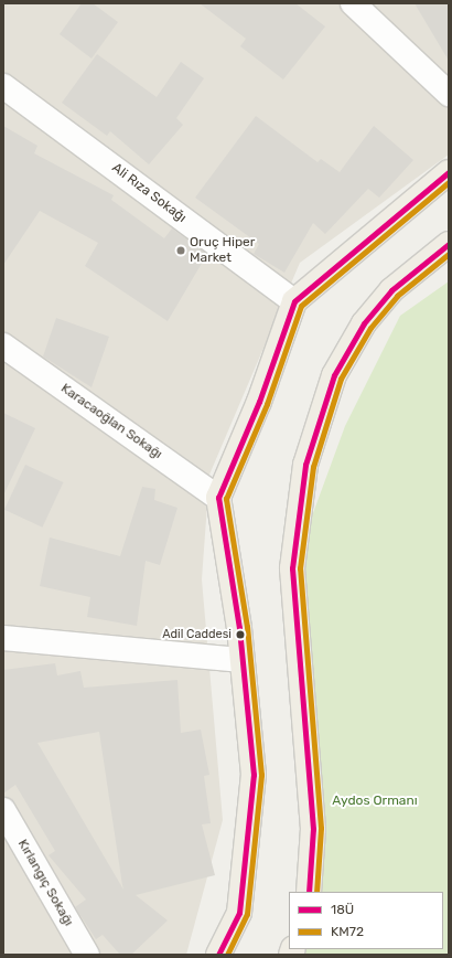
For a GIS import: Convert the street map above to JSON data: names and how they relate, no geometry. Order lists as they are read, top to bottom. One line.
{"streets":{"street":["Ali Rıza Sokağı","Karacaoğlan Sokağı","Kırlangıç Sokağı"]},"parks":["Aydos Ormanı"],"places":["Oruç Hiper Market","Adil Caddesi"],"lines":["transit line 18Ü","transit line KM72"],"legend":["18Ü","KM72"]}
